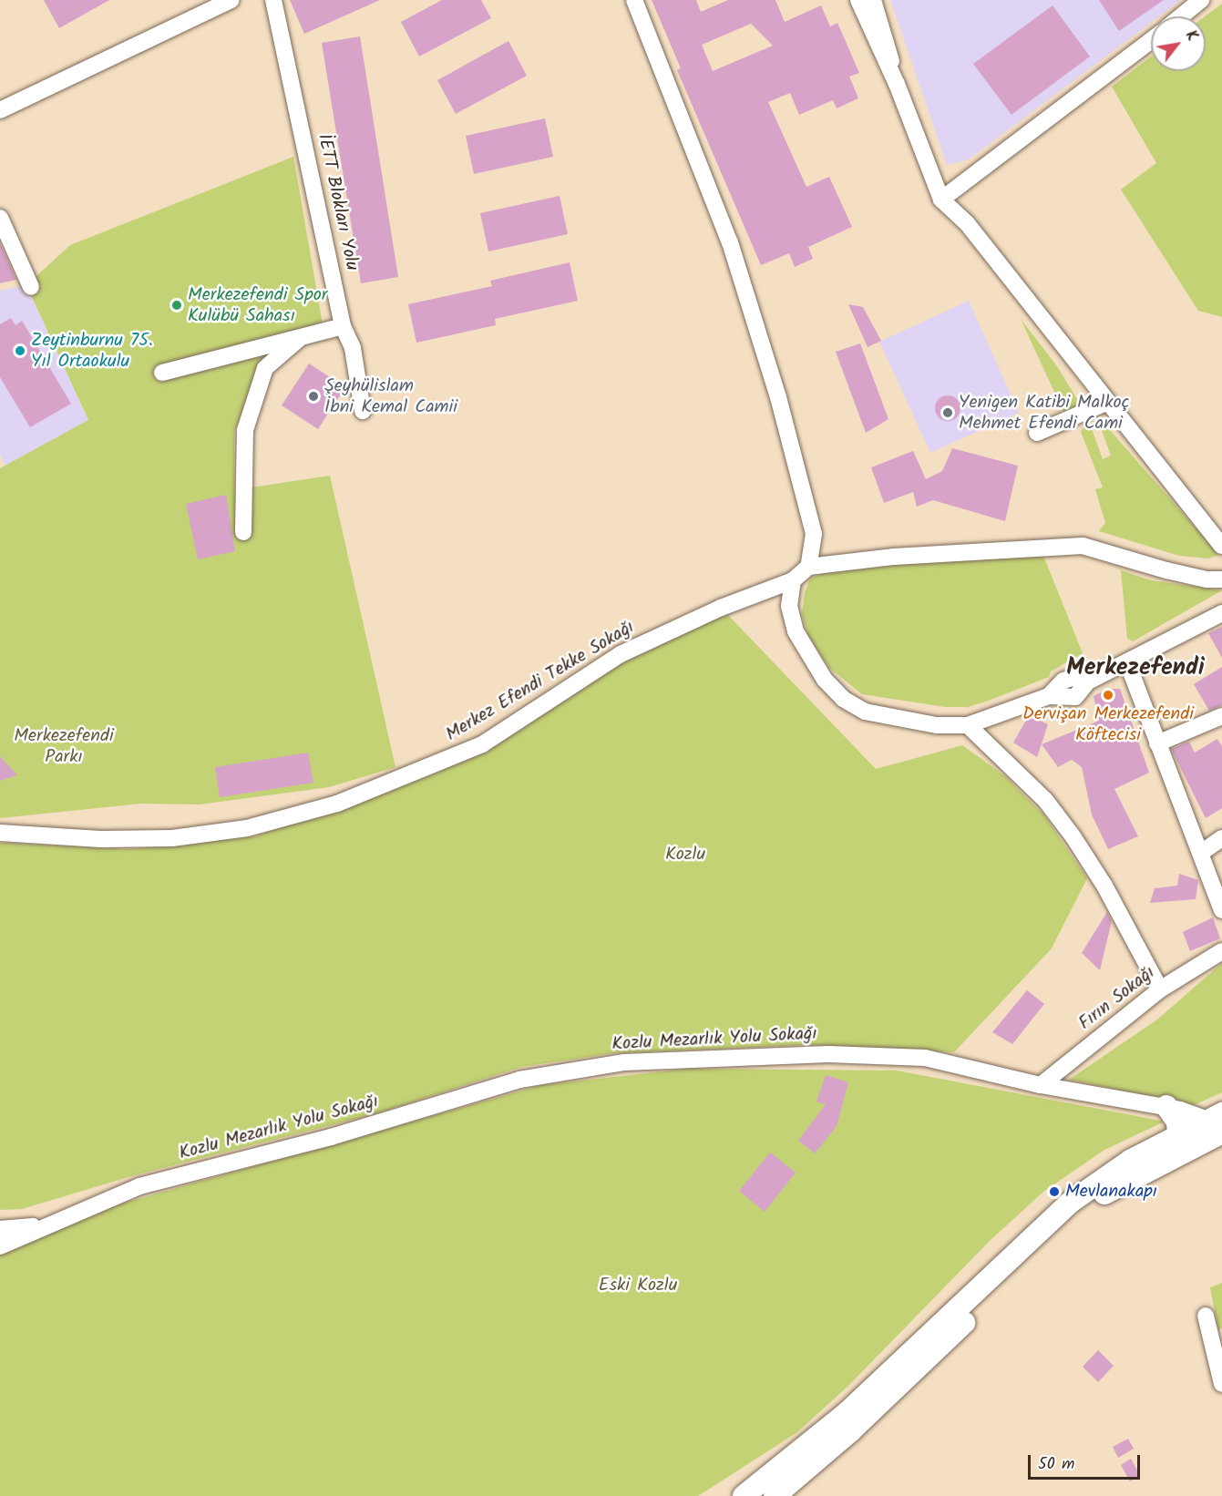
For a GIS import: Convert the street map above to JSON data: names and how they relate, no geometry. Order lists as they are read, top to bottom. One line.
{"streets":{"street":["İETT Blokları Yolu","Merkez Efendi Tekke Sokağı","Fırın Sokağı","Kozlu Mezarlık Yolu Sokağı"]},"crossings":[["Fırın Sokağı","Kozlu Mezarlık Yolu Sokağı"]],"districts":["Merkezefendi"],"parks":["Merkezefendi Parkı","Kozlu","Eski Kozlu"],"places":["Merkezefendi Spor Kulübü Sahası","Zeytinburnu 75. Yıl Ortaokulu","Şeyhülislam İbni Kemal Camii","Yenigen Katibi Malkoç Mehmet Efendi Cami","Dervişan Merkezefendi Köftecisi","Mevlanakapı"],"scale_bar":"50 m","north":"top right"}
